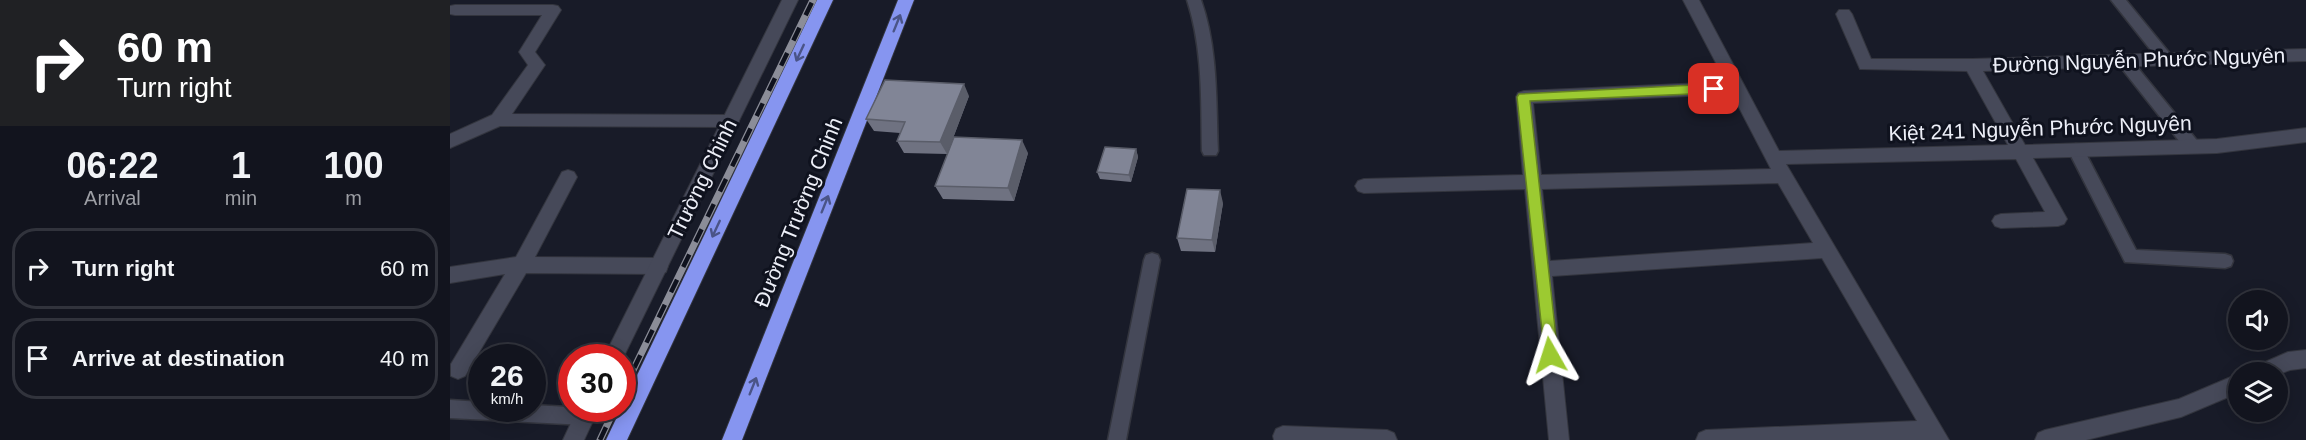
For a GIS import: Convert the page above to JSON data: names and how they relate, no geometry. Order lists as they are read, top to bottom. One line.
{"streets":{"highway":["Đường Trường Chinh"],"street":["Đường Nguyễn Phước Nguyên","Kiệt 241 Nguyễn Phước Nguyên","Trường Chinh"]},"crossings":[["Đường Nguyễn Phước Nguyên","Kiệt 241 Nguyễn Phước Nguyên"]],"page":{"turn":["60 m","Turn right"],"eta":["06:22","Arrival","1","min","100","m"],"list":[{"name":"Turn right","value":"60 m"},{"name":"Arrive at destination","value":"40 m"}],"speed":"26 km/h","limit":"30"}}
